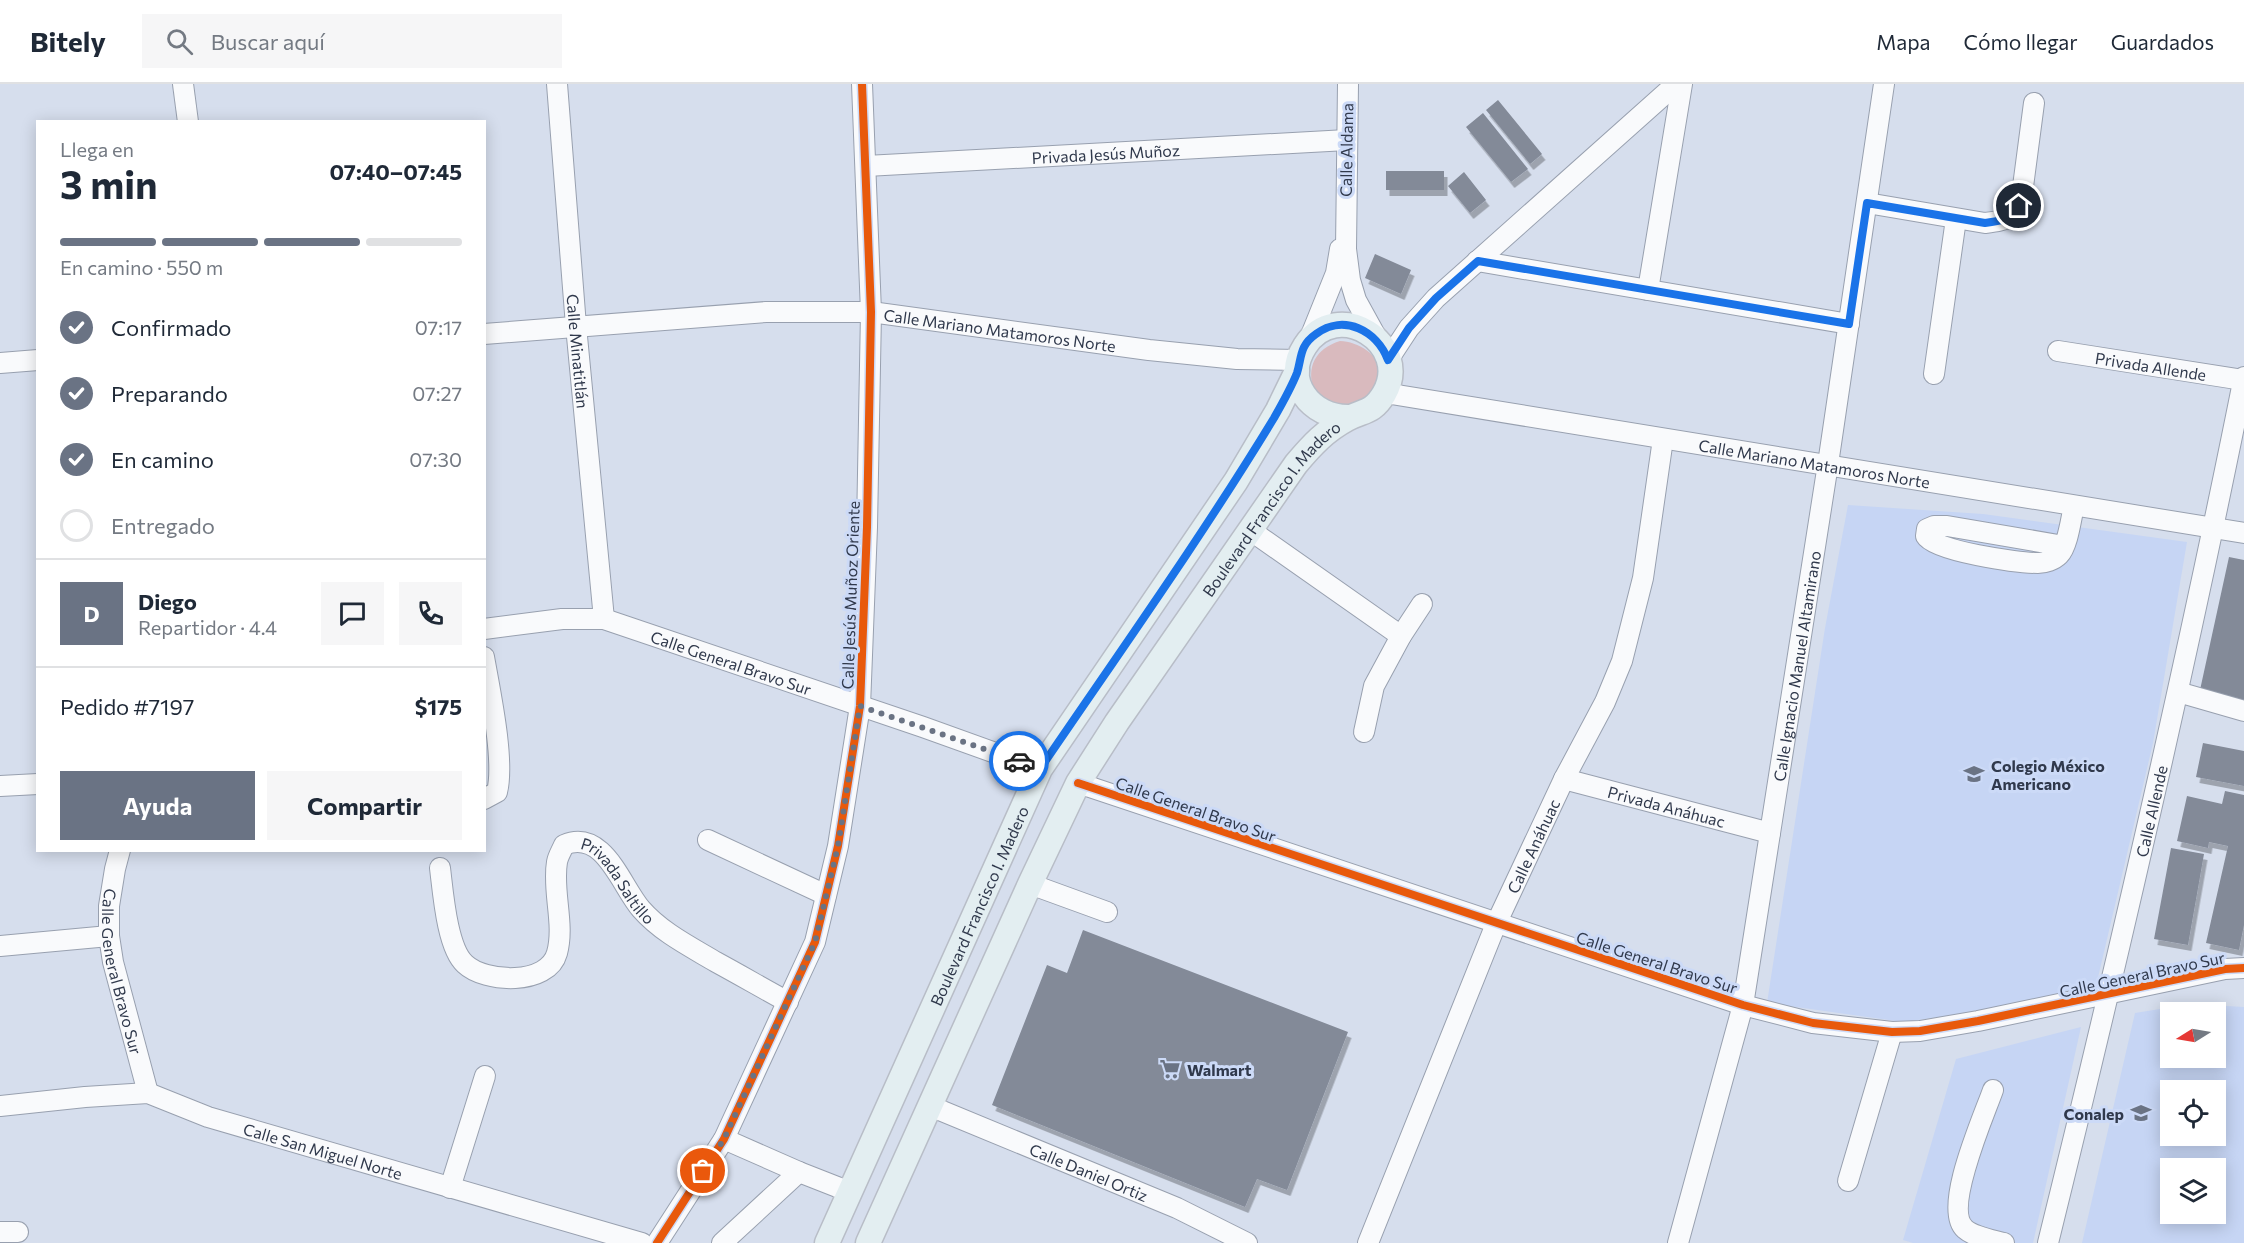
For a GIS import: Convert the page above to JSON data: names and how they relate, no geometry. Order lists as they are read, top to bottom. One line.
{"streets":{"main road":["Boulevard Francisco I. Madero"],"street":["Calle Aldama","Privada Jesús Muñoz","Calle Mariano Matamoros Norte","Calle Minatitlán","Privada Allende","Calle Jesús Muñoz Oriente","Calle General Bravo Sur","Calle Ignacio Manuel Altamirano","Privada Anáhuac","Calle Allende","Calle Anáhuac","Privada Saltillo","Calle San Miguel Norte","Calle Daniel Ortiz"]},"crossings":[["Calle Aldama","Privada Jesús Muñoz"],["Calle Aldama","Calle Mariano Matamoros Norte"],["Calle Aldama","Boulevard Francisco I. Madero"],["Privada Jesús Muñoz","Calle Jesús Muñoz Oriente"],["Calle Mariano Matamoros Norte","Calle Minatitlán"],["Calle Mariano Matamoros Norte","Boulevard Francisco I. Madero"],["Calle Mariano Matamoros Norte","Calle Jesús Muñoz Oriente"],["Calle Mariano Matamoros Norte","Calle Ignacio Manuel Altamirano"],["Calle Mariano Matamoros Norte","Calle Allende"],["Calle Mariano Matamoros Norte","Calle Anáhuac"],["Calle Minatitlán","Calle General Bravo Sur"],["Privada Allende","Calle Allende"],["Boulevard Francisco I. Madero","Calle General Bravo Sur"],["Boulevard Francisco I. Madero","Calle Daniel Ortiz"],["Calle Jesús Muñoz Oriente","Calle General Bravo Sur"],["Calle Jesús Muñoz Oriente","Privada Saltillo"],["Calle General Bravo Sur","Calle Ignacio Manuel Altamirano"],["Calle General Bravo Sur","Calle Allende"],["Calle General Bravo Sur","Calle Anáhuac"],["Calle General Bravo Sur","Calle San Miguel Norte"],["Calle Ignacio Manuel Altamirano","Privada Anáhuac"],["Privada Anáhuac","Calle Anáhuac"]],"places":{"school or university":["Colegio México Americano","Conalep"],"supermarket":["Walmart"]},"north":"left","page":{"header":"Bitely","search":"Buscar aquí","nav":["Mapa","Cómo llegar","Guardados"],"heading":["3 min","Llega en","07:40–07:45"],"panel":["Diego","Repartidor · 4.4","Pedido #7197","$175"],"bar":"En camino · 550 m","list":[["Confirmado","07:17"],["Preparando","07:27"],["En camino","07:30"],"Entregado"],"round":"D","buttons":["Ayuda","Compartir"]}}
